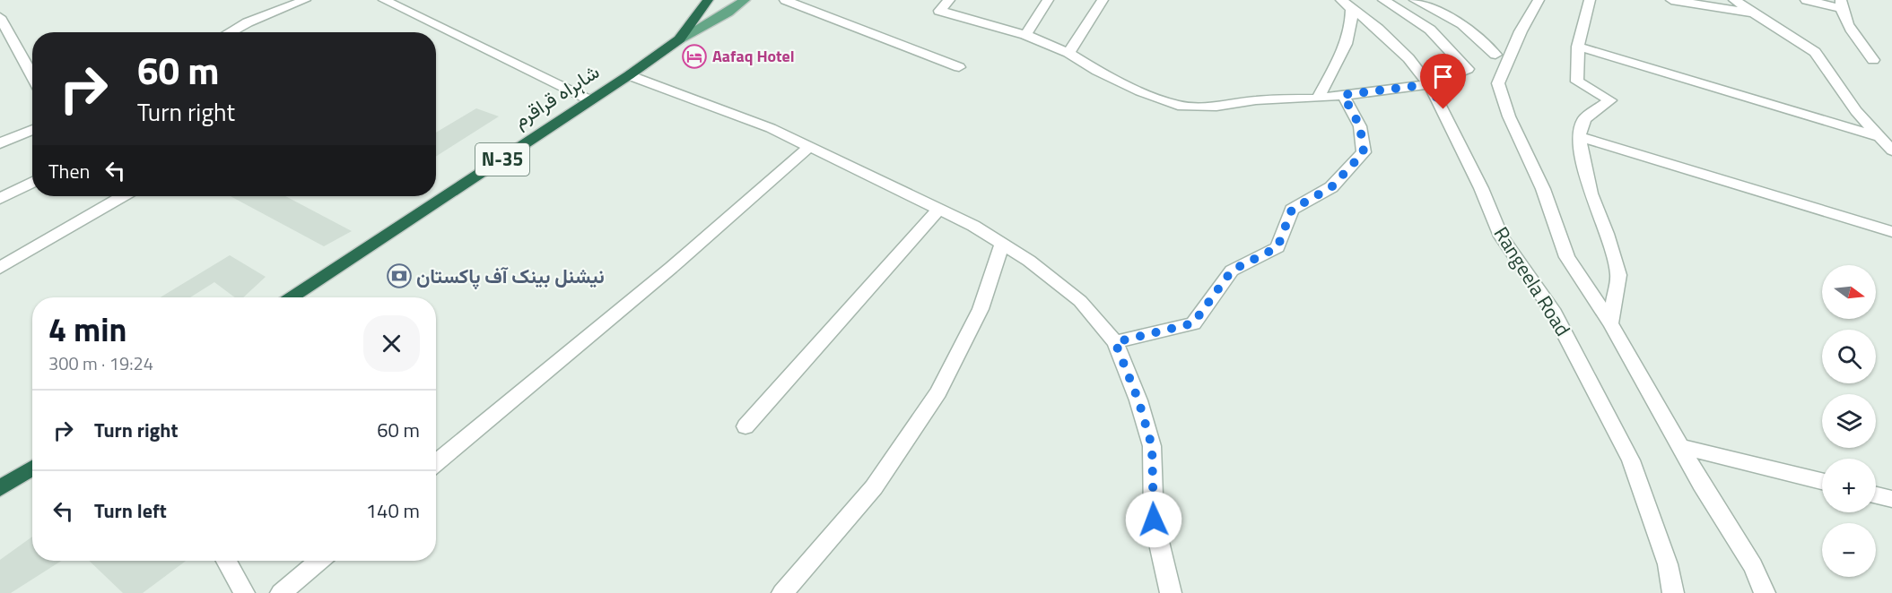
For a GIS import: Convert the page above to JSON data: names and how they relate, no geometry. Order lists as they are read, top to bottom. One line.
{"streets":{"highway":["شاہراہ قراقرم","N-35"],"street":["Rangeela Road"]},"places":{"hotel":["Aafaq Hotel"],"bank":["نیشنل بینک آف پاکستان"]},"north":"right","page":{"turn":["60 m","Turn right"],"then":"Then","map_buttons":["+","−"],"heading":["4 min","300 m · 19:24"],"list":[{"name":"Turn right","value":"60 m"},{"name":"Turn left","value":"140 m"}]}}
